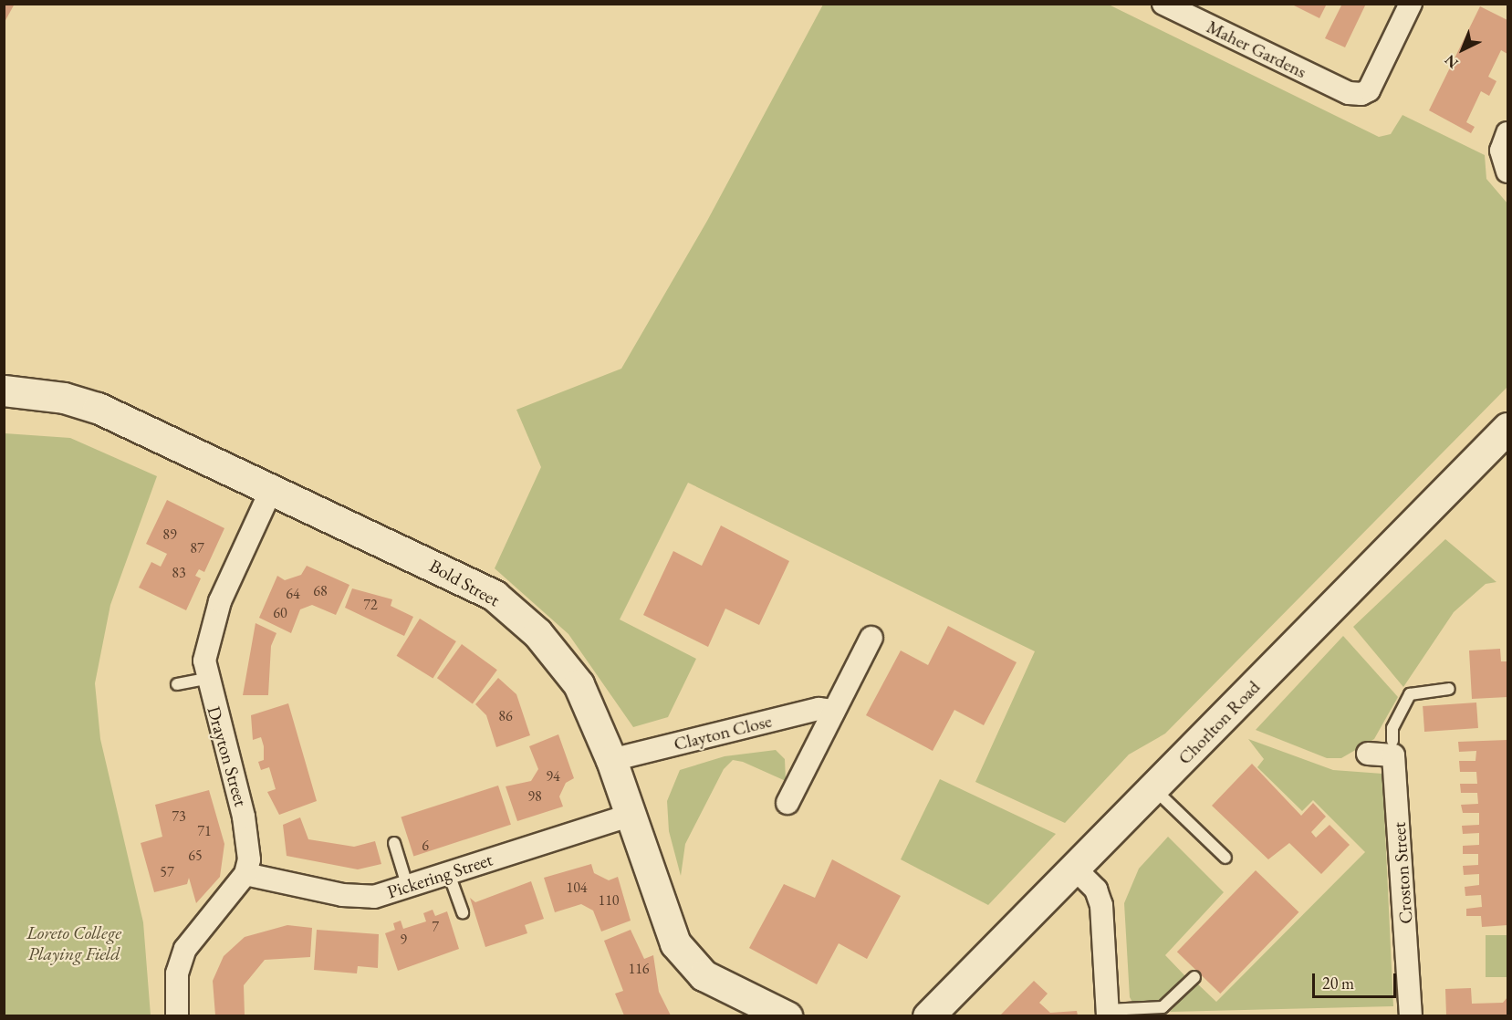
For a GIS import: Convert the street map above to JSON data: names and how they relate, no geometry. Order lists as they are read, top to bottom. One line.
{"streets":{"street":["Maher Gardens","Bold Street","Chorlton Road","Clayton Close","Drayton Street","Croston Street","Pickering Street"]},"crossings":[["Bold Street","Clayton Close"],["Bold Street","Drayton Street"],["Bold Street","Pickering Street"],["Drayton Street","Pickering Street"]],"parks":["Loreto College Playing Field"],"house_numbers":["89","87","83","68","64","72","60","86","94","98","73","71","6","65","57","104","110","7","9","116"],"scale_bar":"20 m","north":"bottom left"}
